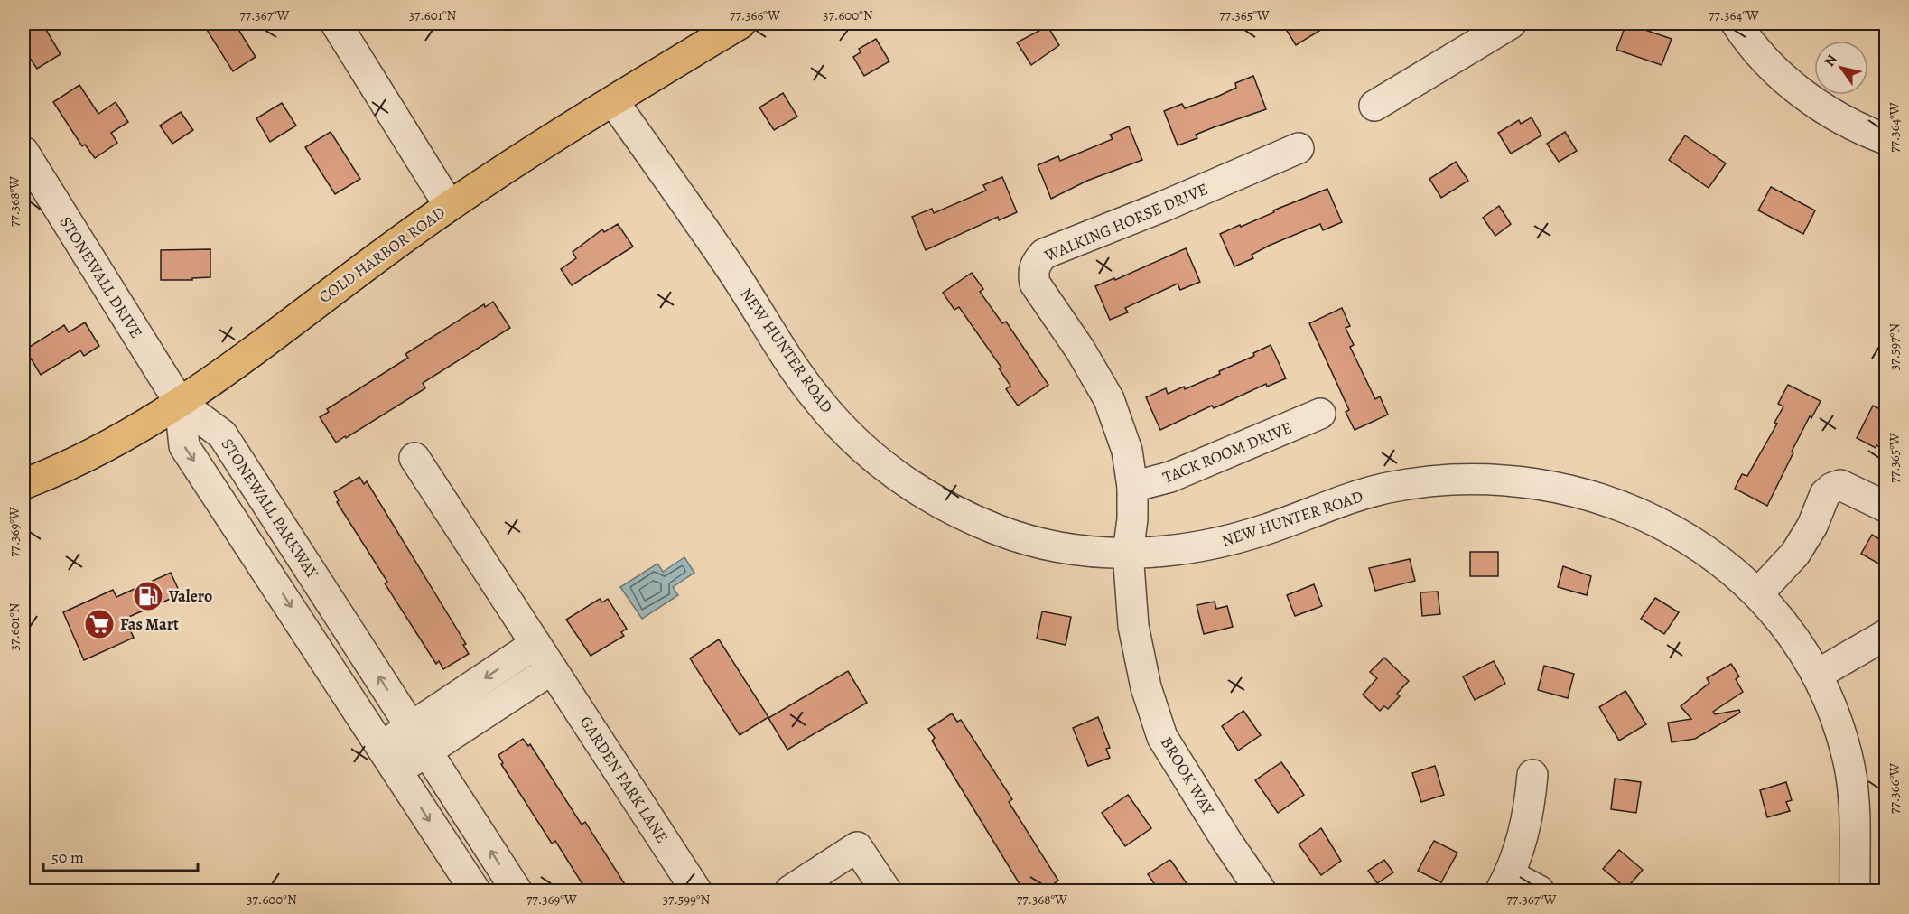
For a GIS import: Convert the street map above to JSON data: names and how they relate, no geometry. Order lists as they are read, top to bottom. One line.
{"streets":{"main road":["COLD HARBOR ROAD"],"street":["WALKING HORSE DRIVE","STONEWALL DRIVE","NEW HUNTER ROAD","TACK ROOM DRIVE","STONEWALL PARKWAY","BROOK WAY","GARDEN PARK LANE"]},"crossings":[["WALKING HORSE DRIVE","NEW HUNTER ROAD"],["WALKING HORSE DRIVE","TACK ROOM DRIVE"],["WALKING HORSE DRIVE","BROOK WAY"],["COLD HARBOR ROAD","STONEWALL DRIVE"],["COLD HARBOR ROAD","NEW HUNTER ROAD"],["COLD HARBOR ROAD","STONEWALL PARKWAY"],["STONEWALL DRIVE","STONEWALL PARKWAY"],["NEW HUNTER ROAD","BROOK WAY"]],"places":{"fuel station":["Valero"],"supermarket":["Fas Mart"]},"scale_bar":"50 m","north":"top left","coordinates":["77.367°W","37.601°N","77.366°W","37.600°N","77.365°W","77.364°W","77.368°W","37.597°N","77.369°W","37.599°N"]}
